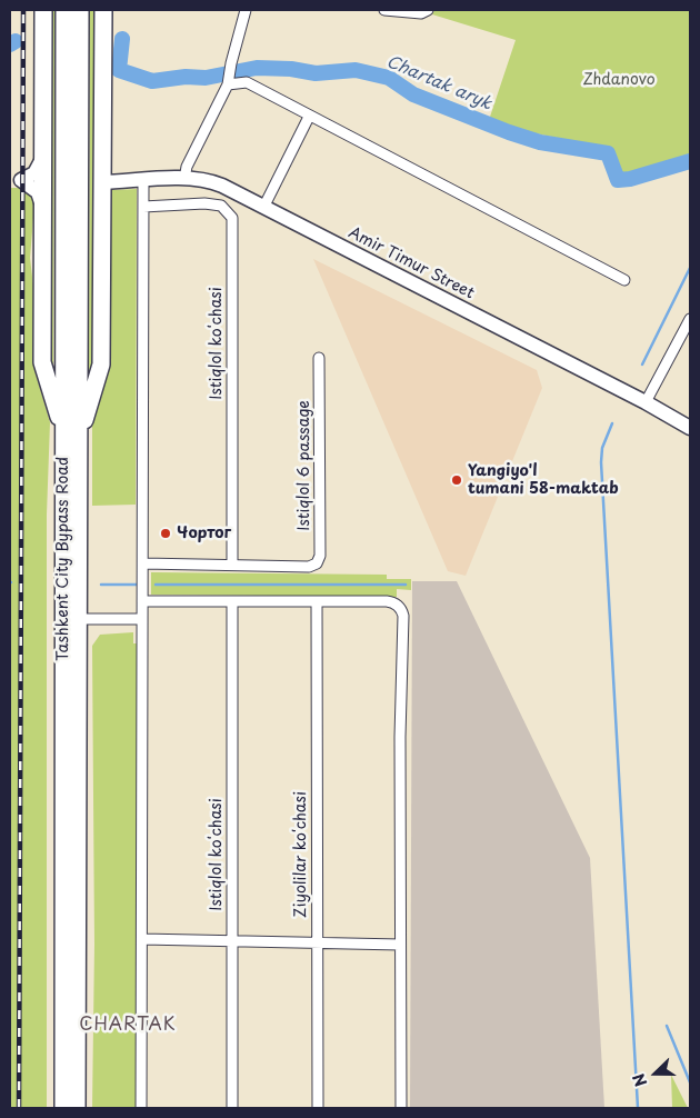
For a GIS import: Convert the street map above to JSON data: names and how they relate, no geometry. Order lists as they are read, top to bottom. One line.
{"streets":{"highway":["Tashkent City Bypass Road"],"main road":["Amir Timur Street"],"street":["Istiqlol koʻchasi","Istiqlol 6 passage","Ziyolilar koʻchasi"]},"crossings":[["Istiqlol koʻchasi","Istiqlol 6 passage"]],"districts":["CHARTAK"],"water":["Chartak aryk"],"parks":["Zhdanovo"],"places":["Yangiyo'l tumani 58-maktab","Чортог"],"north":"left"}
